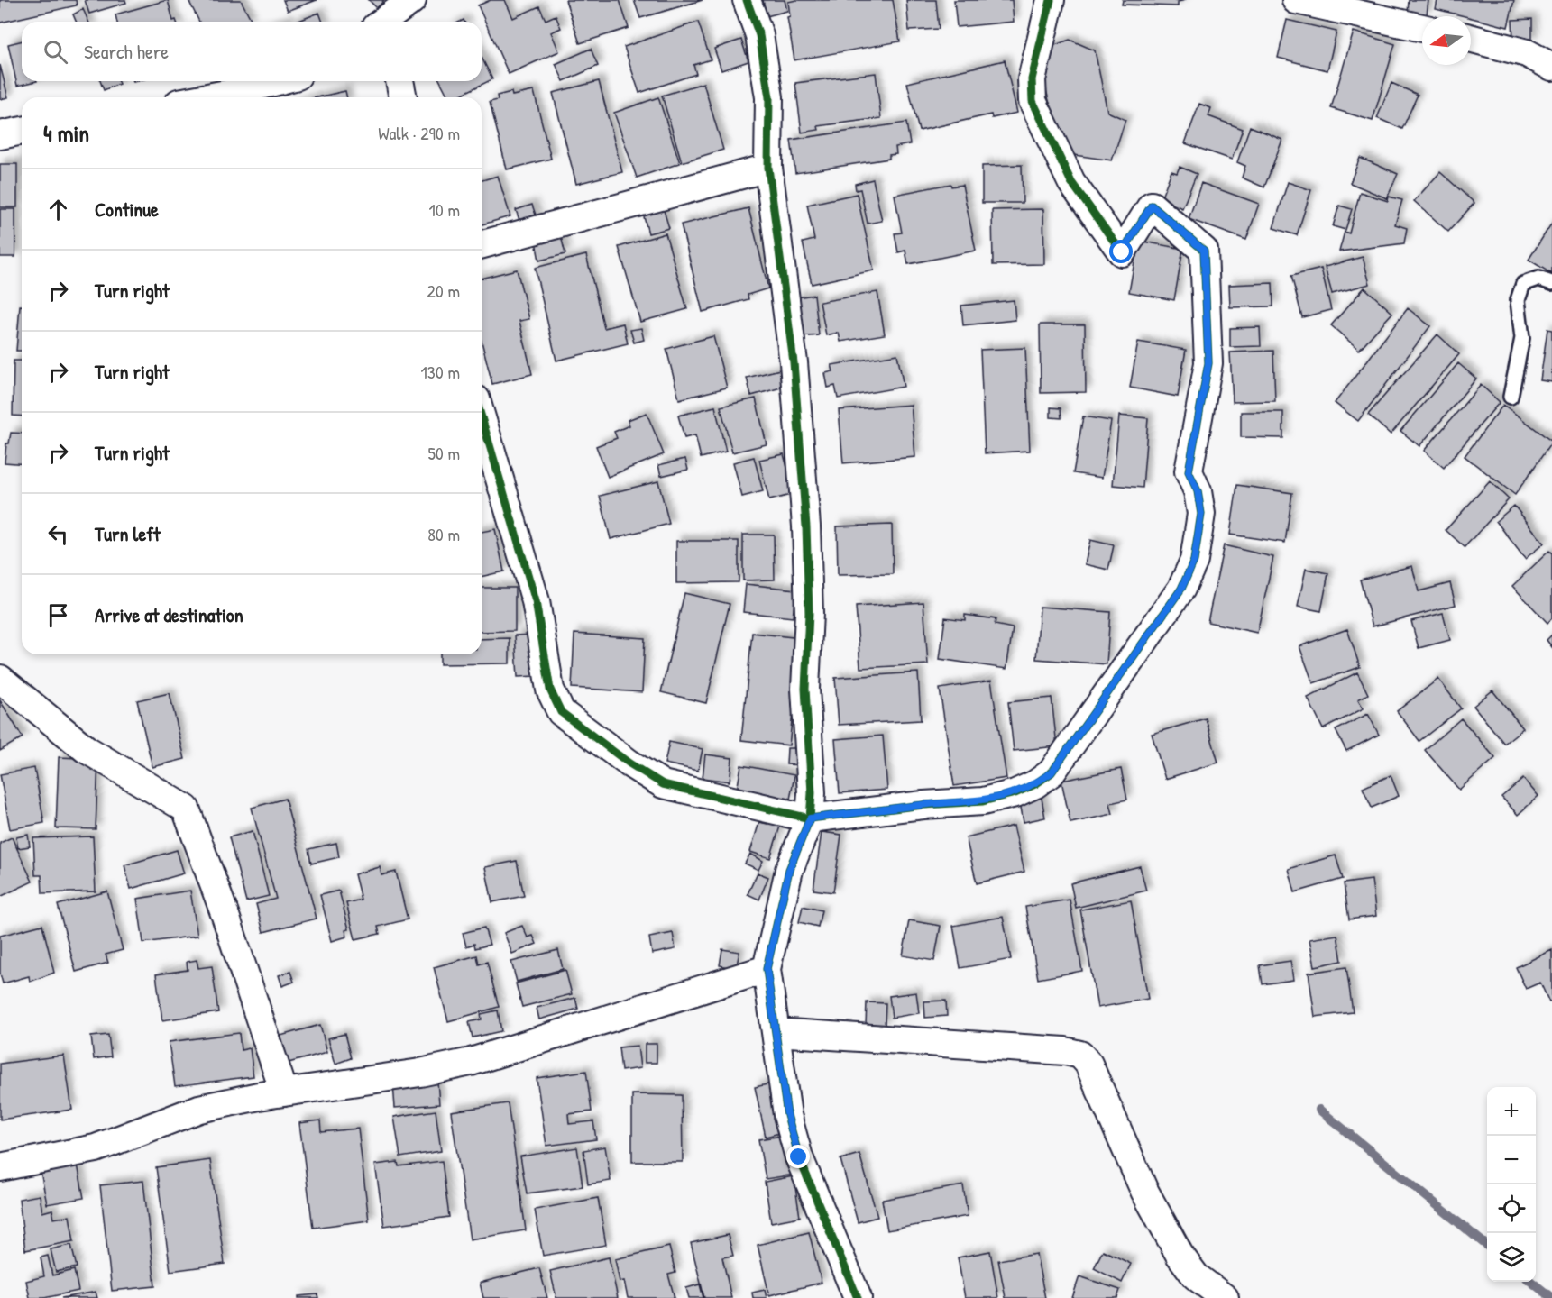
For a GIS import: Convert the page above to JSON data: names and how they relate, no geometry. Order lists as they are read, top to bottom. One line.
{"north":"left","page":{"search":"Search here","heading":["4 min","Walk · 290 m"],"list":[["Continue","10 m"],["Turn right","20 m"],["Turn right","130 m"],["Turn right","50 m"],["Turn left","80 m"],"Arrive at destination"],"map_buttons":["+","−"]}}
